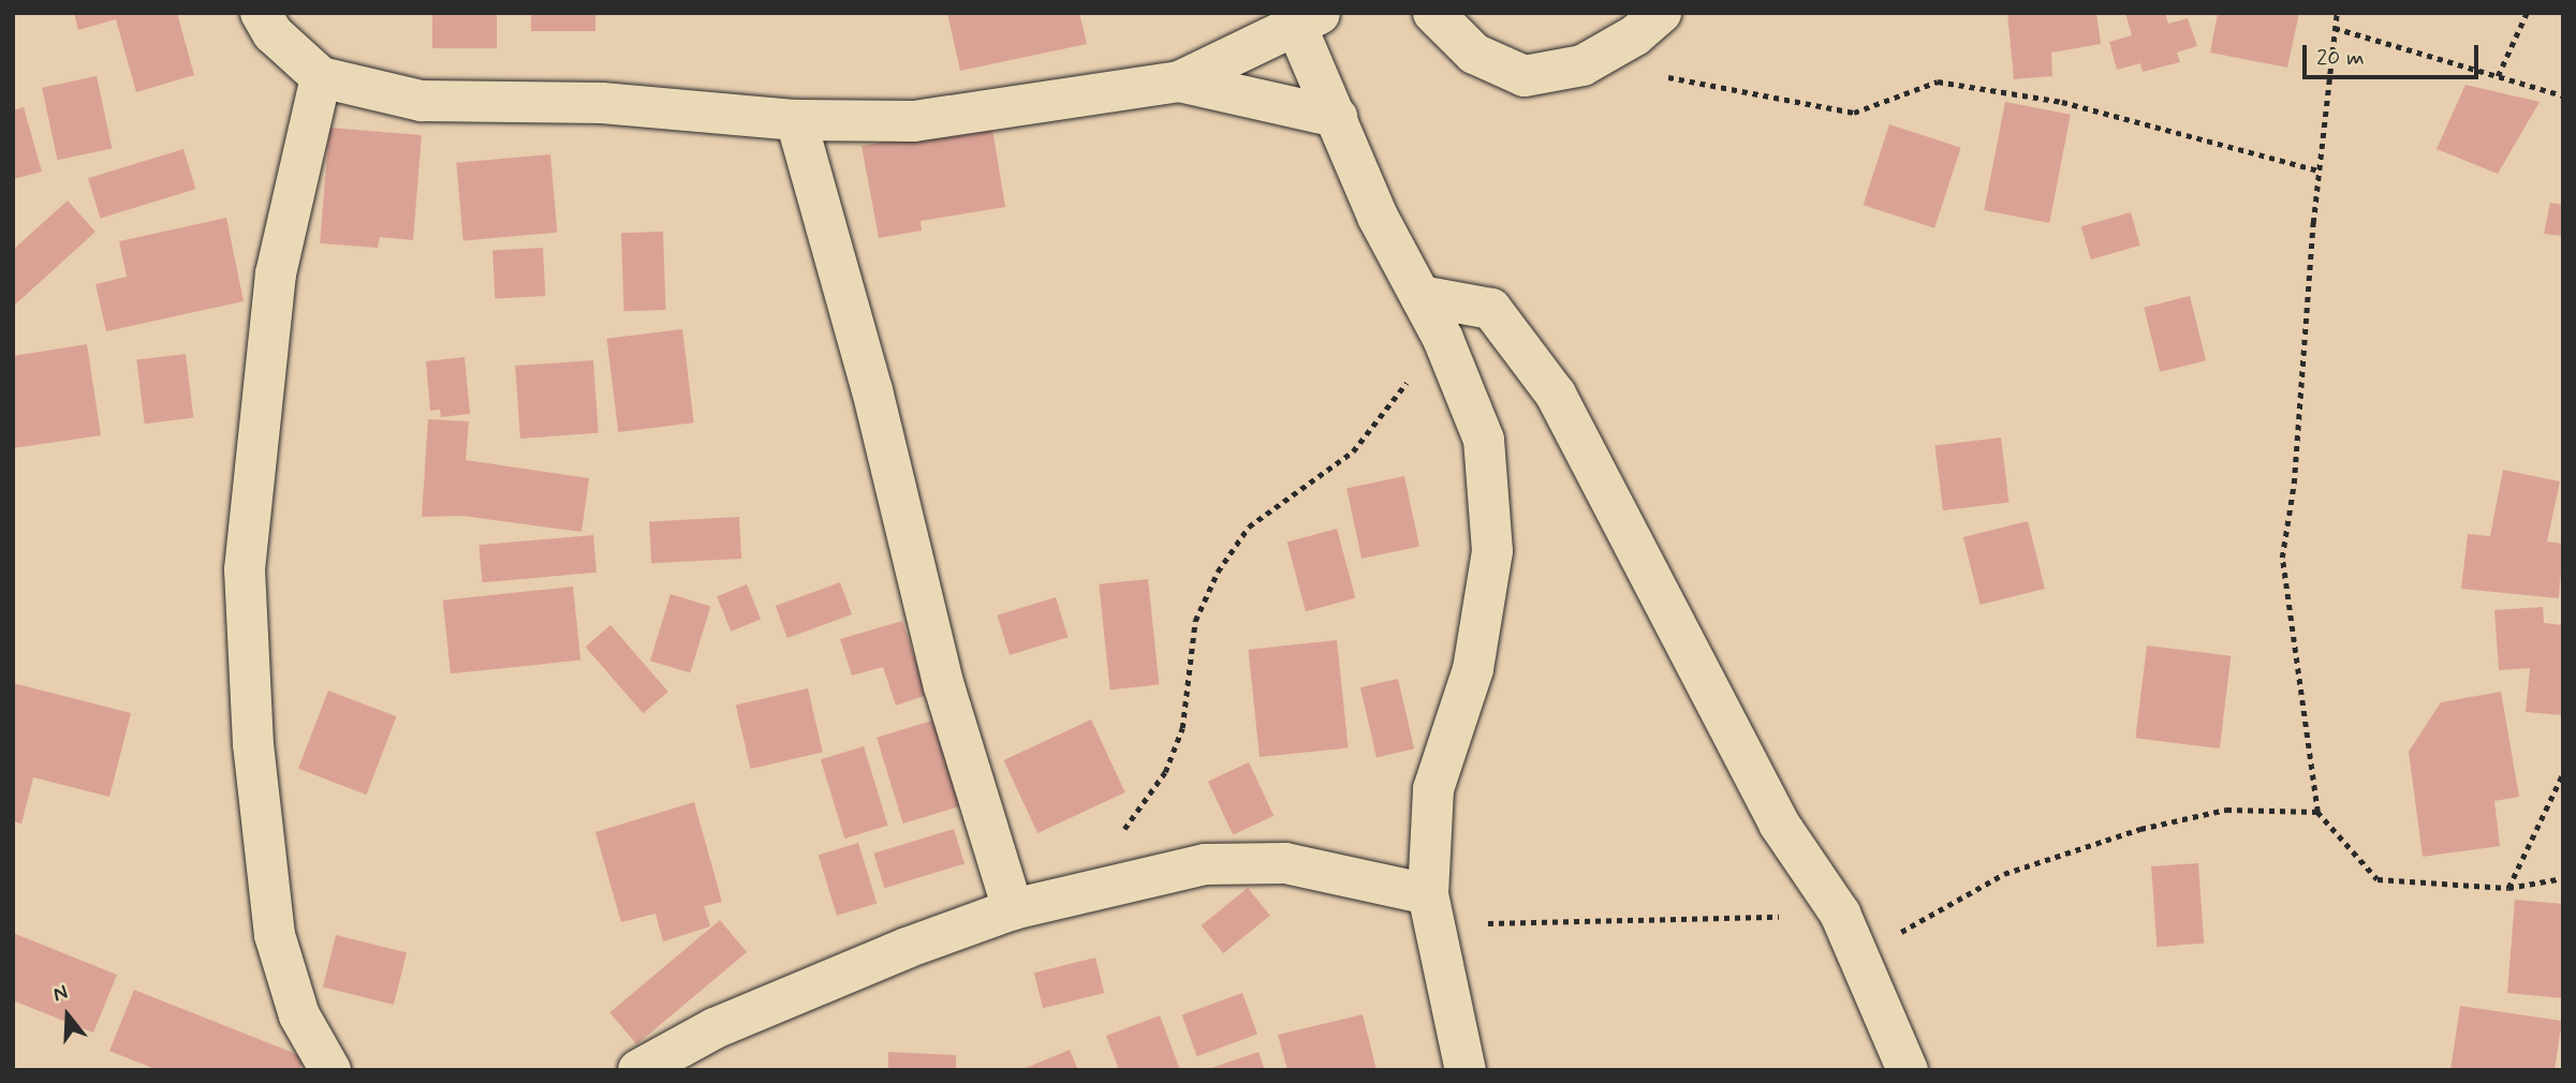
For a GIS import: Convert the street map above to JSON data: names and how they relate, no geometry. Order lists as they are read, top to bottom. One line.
{"scale_bar":"20 m","north":"top"}
